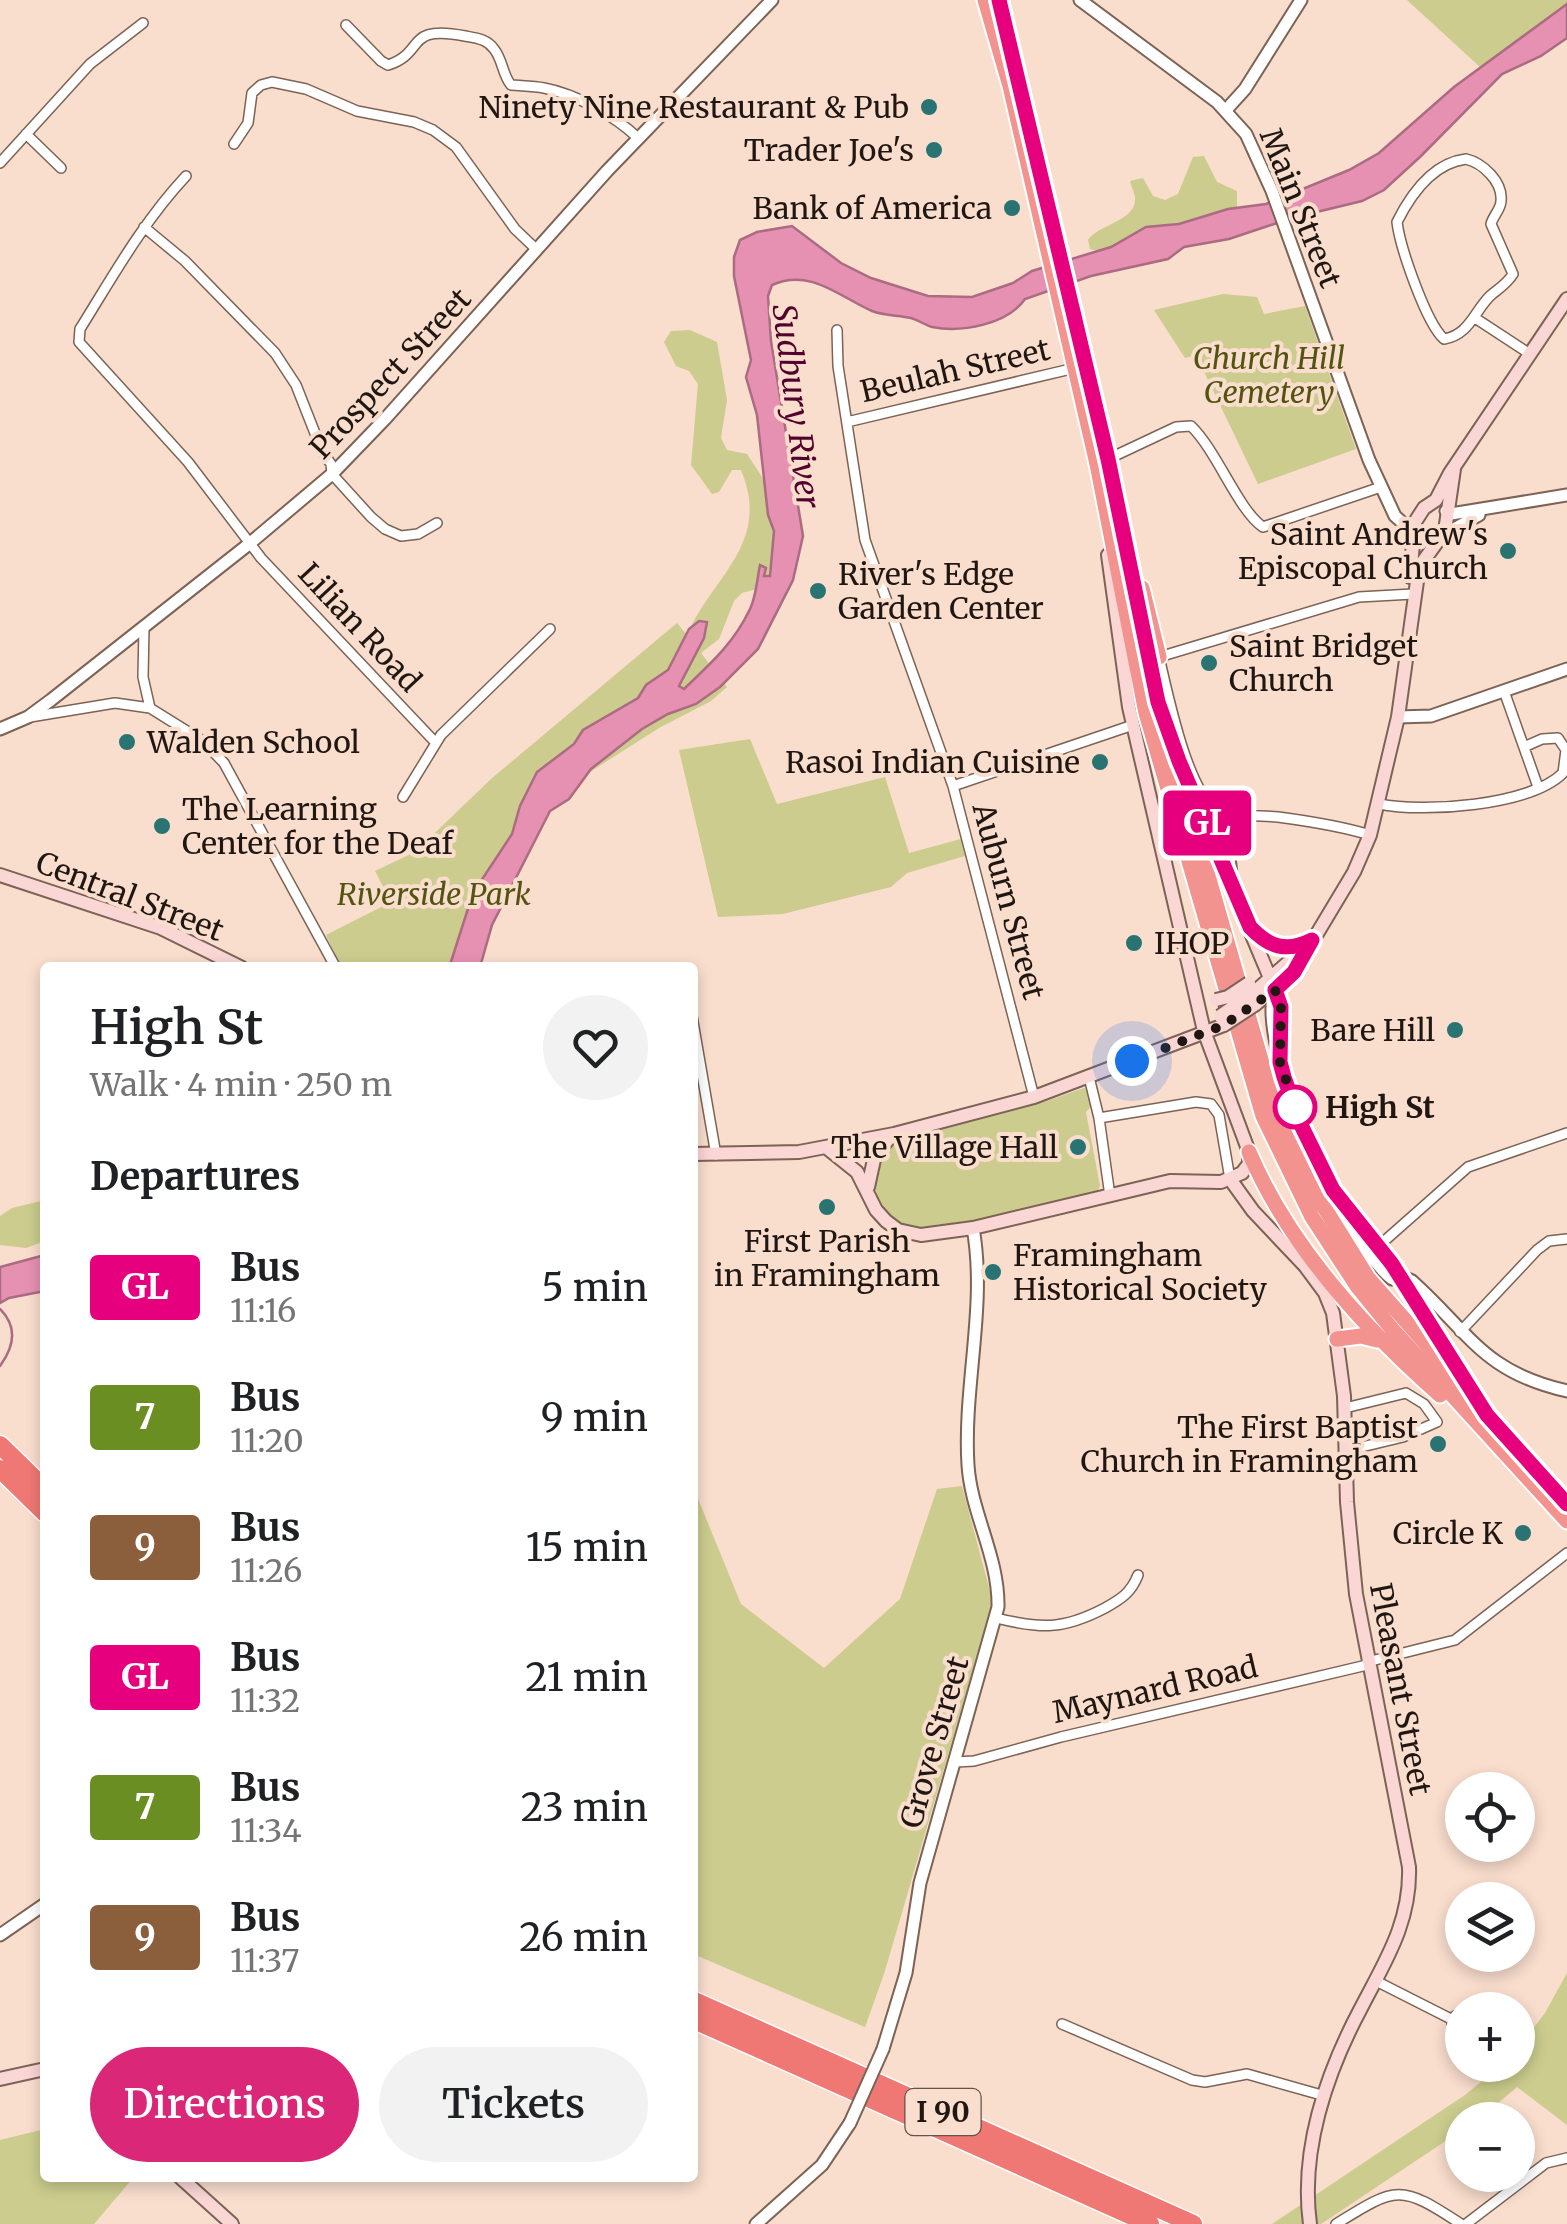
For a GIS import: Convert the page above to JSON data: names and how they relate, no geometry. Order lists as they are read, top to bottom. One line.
{"streets":{"highway":["I 90"],"main road":["Central Street","Pleasant Street"],"street":["Main Street","Beulah Street","Prospect Street","Lilian Road","Auburn Street","Maynard Road","Grove Street"]},"crossings":[["Prospect Street","Lilian Road"],["Maynard Road","Pleasant Street"],["Maynard Road","Grove Street"]],"water":["Sudbury River"],"parks":["Church Hill Cemetery","Riverside Park"],"places":["Ninety Nine Restaurant & Pub","Trader Joe's","Bank of America","Saint Andrew's Episcopal Church","River's Edge Garden Center","Saint Bridget Church","Walden School","Rasoi Indian Cuisine","The Learning Center for the Deaf","IHOP","Bare Hill","High St","The Village Hall","First Parish in Framingham","Framingham Historical Society","The First Baptist Church in Framingham","Circle K"],"lines":["bus line GL"],"page":{"on_map":"GL","heading":[["High St","Walk · 4 min · 250 m"],"Departures"],"list":[{"mark":"GL","name":"Bus","note":"11:16","value":"5 min"},{"mark":"7","name":"Bus","note":"11:20","value":"9 min"},{"mark":"9","name":"Bus","note":"11:26","value":"15 min"},{"mark":"GL","name":"Bus","note":"11:32","value":"21 min"},{"mark":"7","name":"Bus","note":"11:34","value":"23 min"},{"mark":"9","name":"Bus","note":"11:37","value":"26 min"}],"map_buttons":["+","−"],"buttons":["Directions","Tickets"]}}
